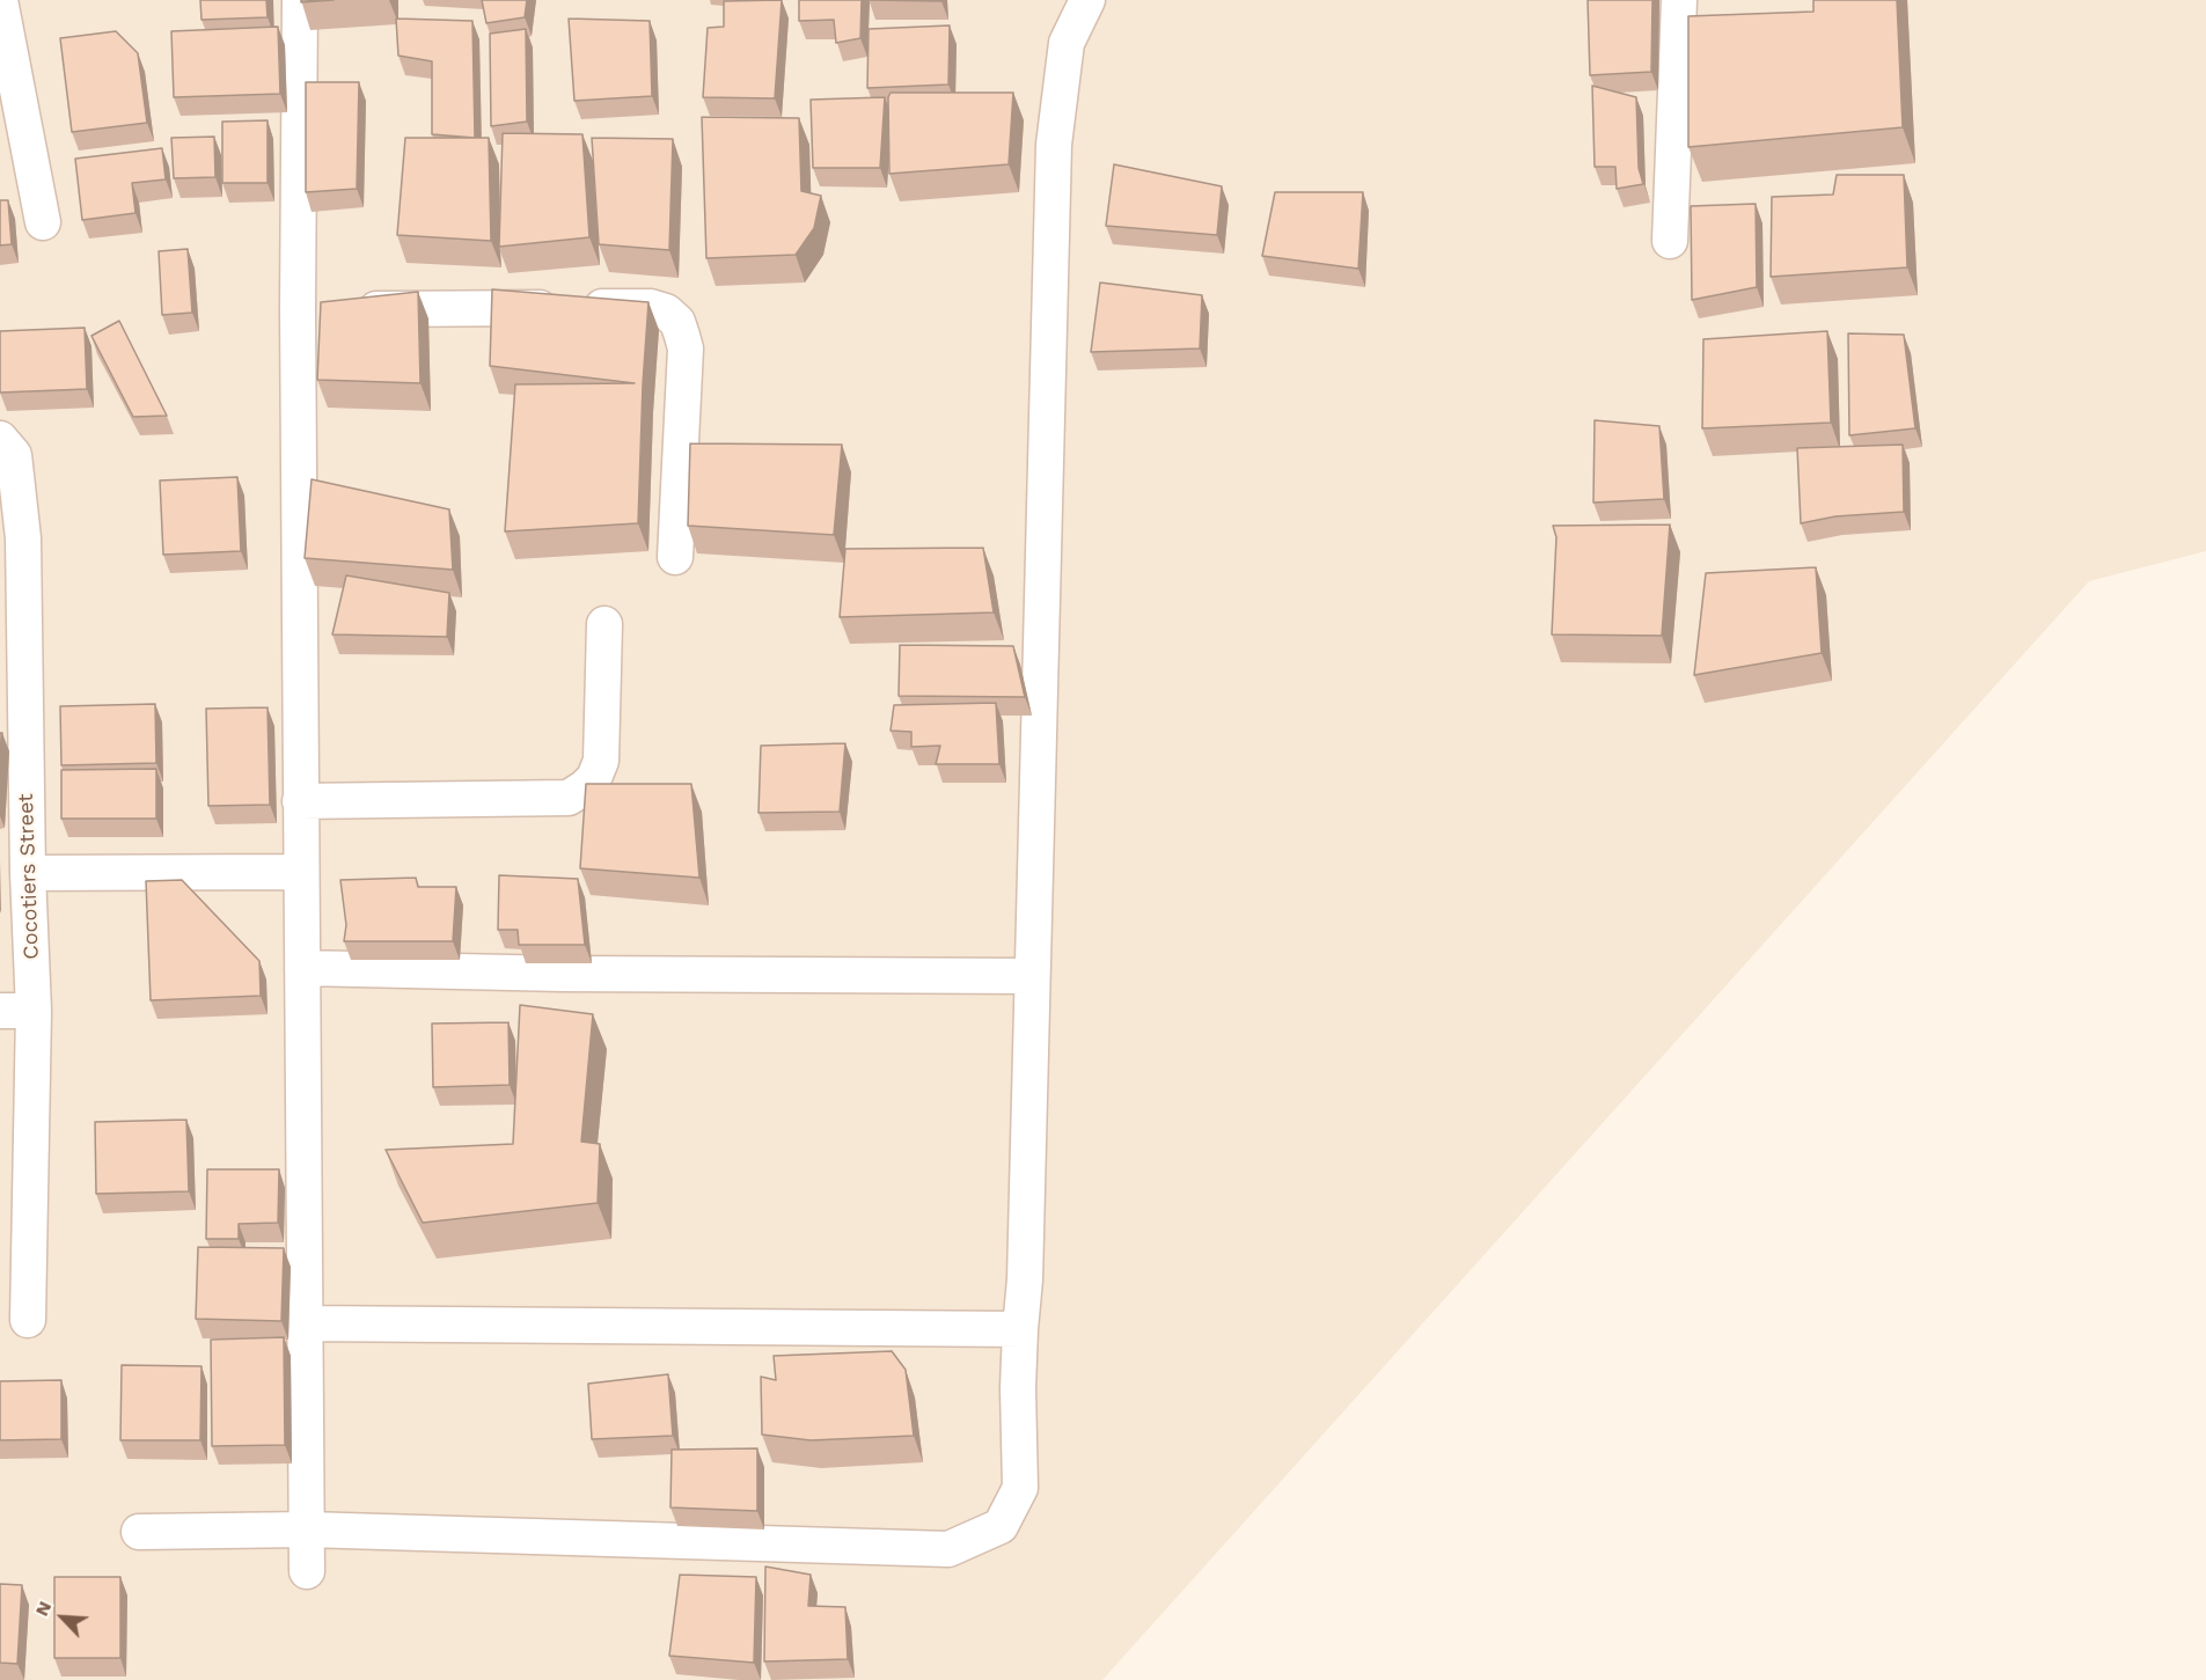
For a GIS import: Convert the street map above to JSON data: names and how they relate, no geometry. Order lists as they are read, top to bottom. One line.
{"streets":{"street":["Cocotiers Street"]},"north":"top left"}
